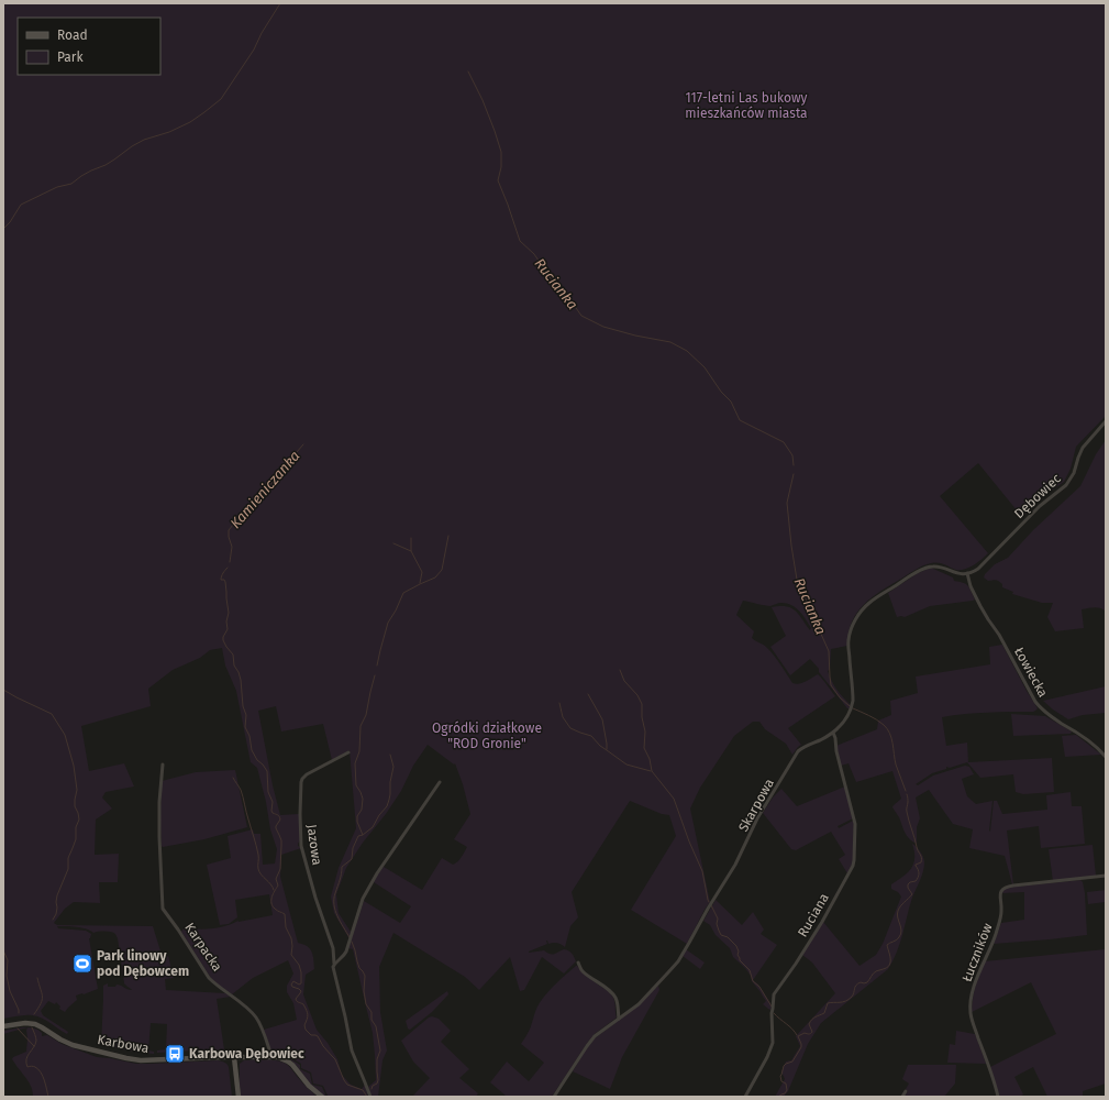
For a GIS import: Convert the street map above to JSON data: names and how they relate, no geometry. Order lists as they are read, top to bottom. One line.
{"streets":{"street":["Dębowiec","Łowiecka","Skarpowa","Jazowa","Ruciana","Karpacka","Łuczników","Karbowa"]},"crossings":[["Dębowiec","Łowiecka"],["Dębowiec","Skarpowa"],["Łowiecka","Skarpowa"],["Skarpowa","Ruciana"],["Karpacka","Karbowa"]],"water":["Rucianka","Kamieniczanka"],"parks":["117-letni Las bukowy mieszkańców miasta","Ogródki działkowe \"ROD Gronie\""],"places":{"sports":["Park linowy pod Dębowcem"],"bus stop":["Karbowa Dębowiec"]},"legend":["Road","Park"]}
